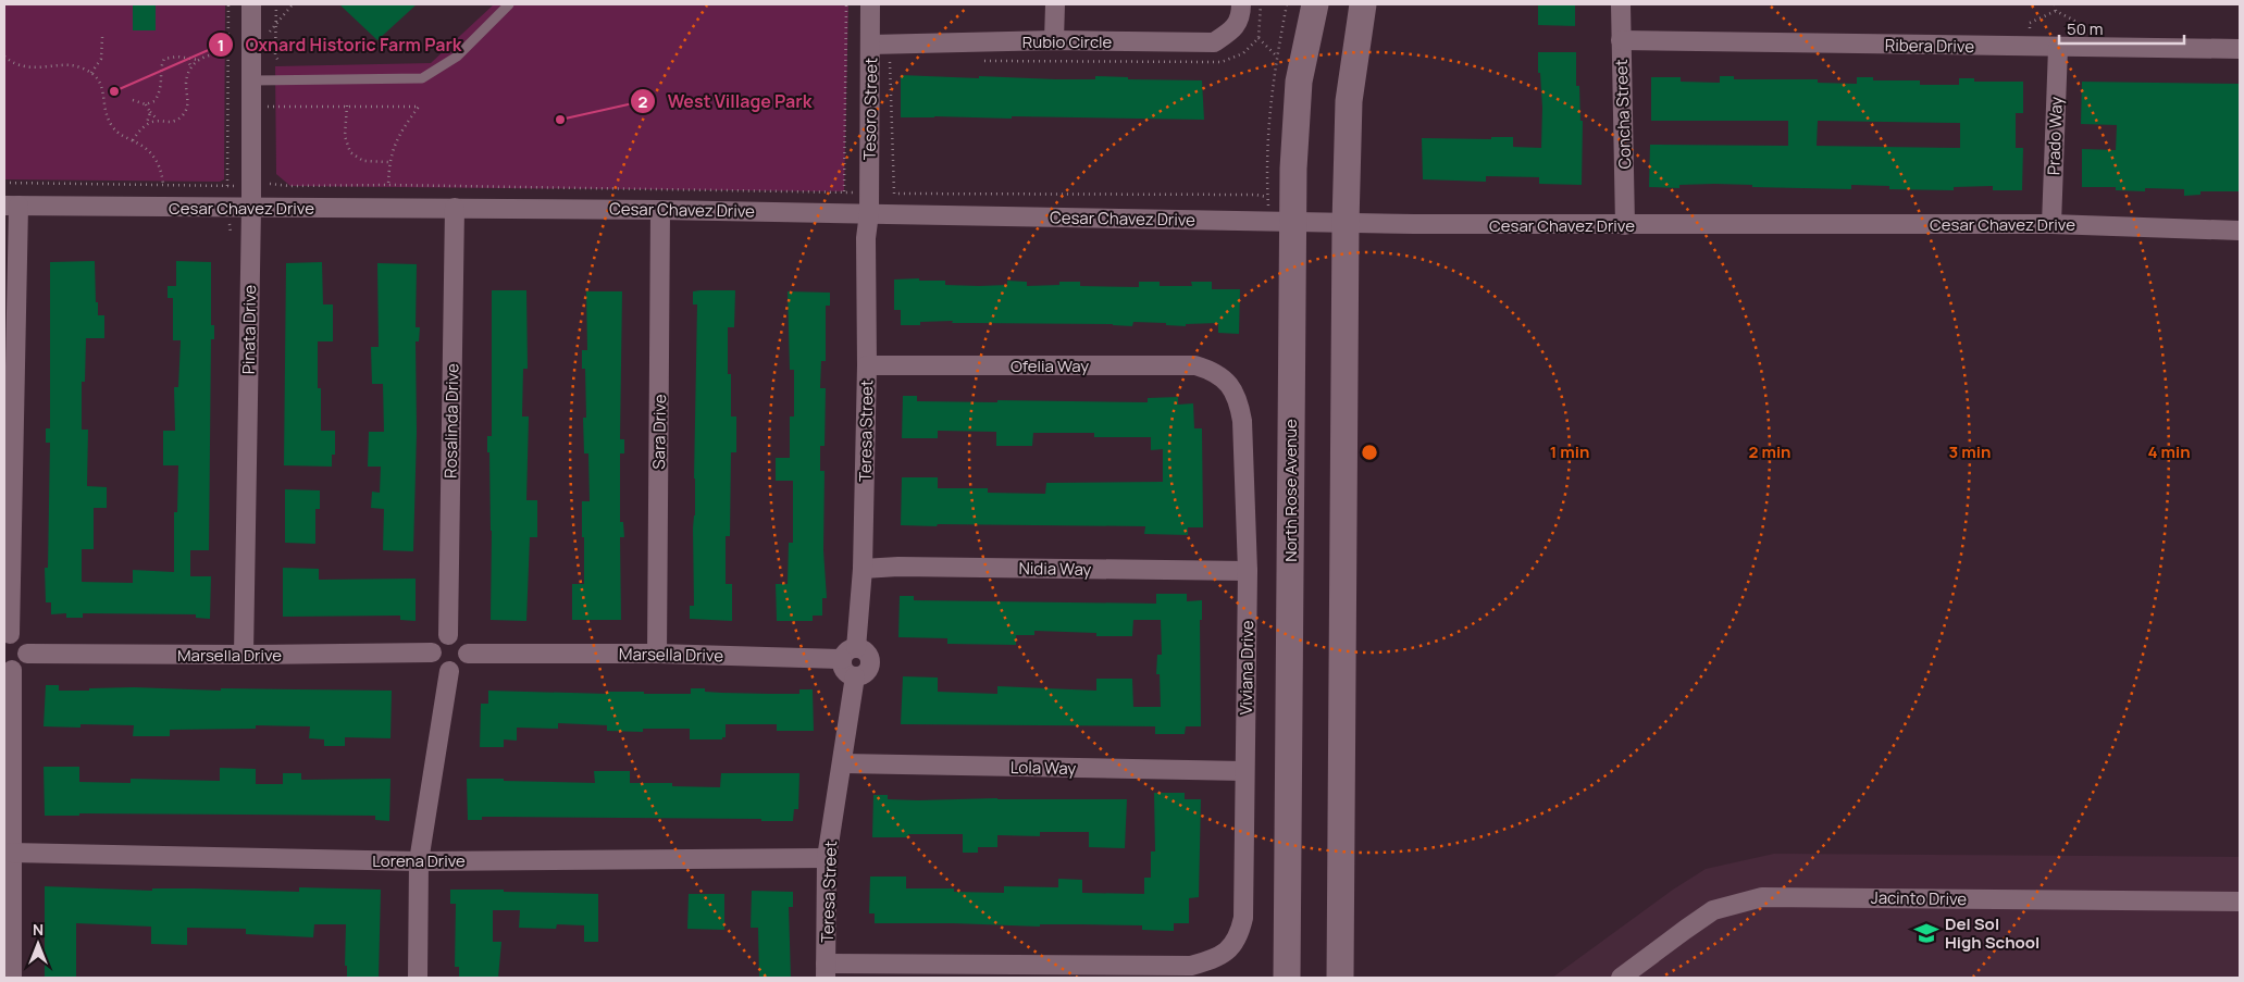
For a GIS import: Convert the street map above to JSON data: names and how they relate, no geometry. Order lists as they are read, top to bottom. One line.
{"streets":{"main road":["North Rose Avenue"],"street":["Rubio Circle","Ribera Drive","Tesoro Street","Concha Street","Prado Way","Cesar Chavez Drive","Pinata Drive","Ofelia Way","Rosalinda Drive","Teresa Street","Sara Drive","Nidia Way","Marsella Drive","Viviana Drive","Lola Way","Lorena Drive","Jacinto Drive"]},"crossings":[["Rubio Circle","Tesoro Street"],["Ribera Drive","Concha Street"],["Ribera Drive","Prado Way"],["Tesoro Street","Cesar Chavez Drive"],["Tesoro Street","Teresa Street"],["Concha Street","Cesar Chavez Drive"],["Prado Way","Cesar Chavez Drive"],["Cesar Chavez Drive","Pinata Drive"],["Cesar Chavez Drive","Rosalinda Drive"],["Cesar Chavez Drive","Teresa Street"],["Cesar Chavez Drive","Sara Drive"],["Cesar Chavez Drive","North Rose Avenue"],["Pinata Drive","Marsella Drive"],["Ofelia Way","Teresa Street"],["Ofelia Way","Viviana Drive"],["Rosalinda Drive","Marsella Drive"],["Teresa Street","Nidia Way"],["Teresa Street","Marsella Drive"],["Teresa Street","Viviana Drive"],["Teresa Street","Lola Way"],["Teresa Street","Lorena Drive"],["Sara Drive","Marsella Drive"],["Nidia Way","Viviana Drive"],["Viviana Drive","Lola Way"]],"places":{"other":["Oxnard Historic Farm Park","West Village Park"],"school or university":["Del Sol High School"]},"scale_bar":"50 m","north":"top","rings":["1 min","2 min","3 min","4 min"]}
